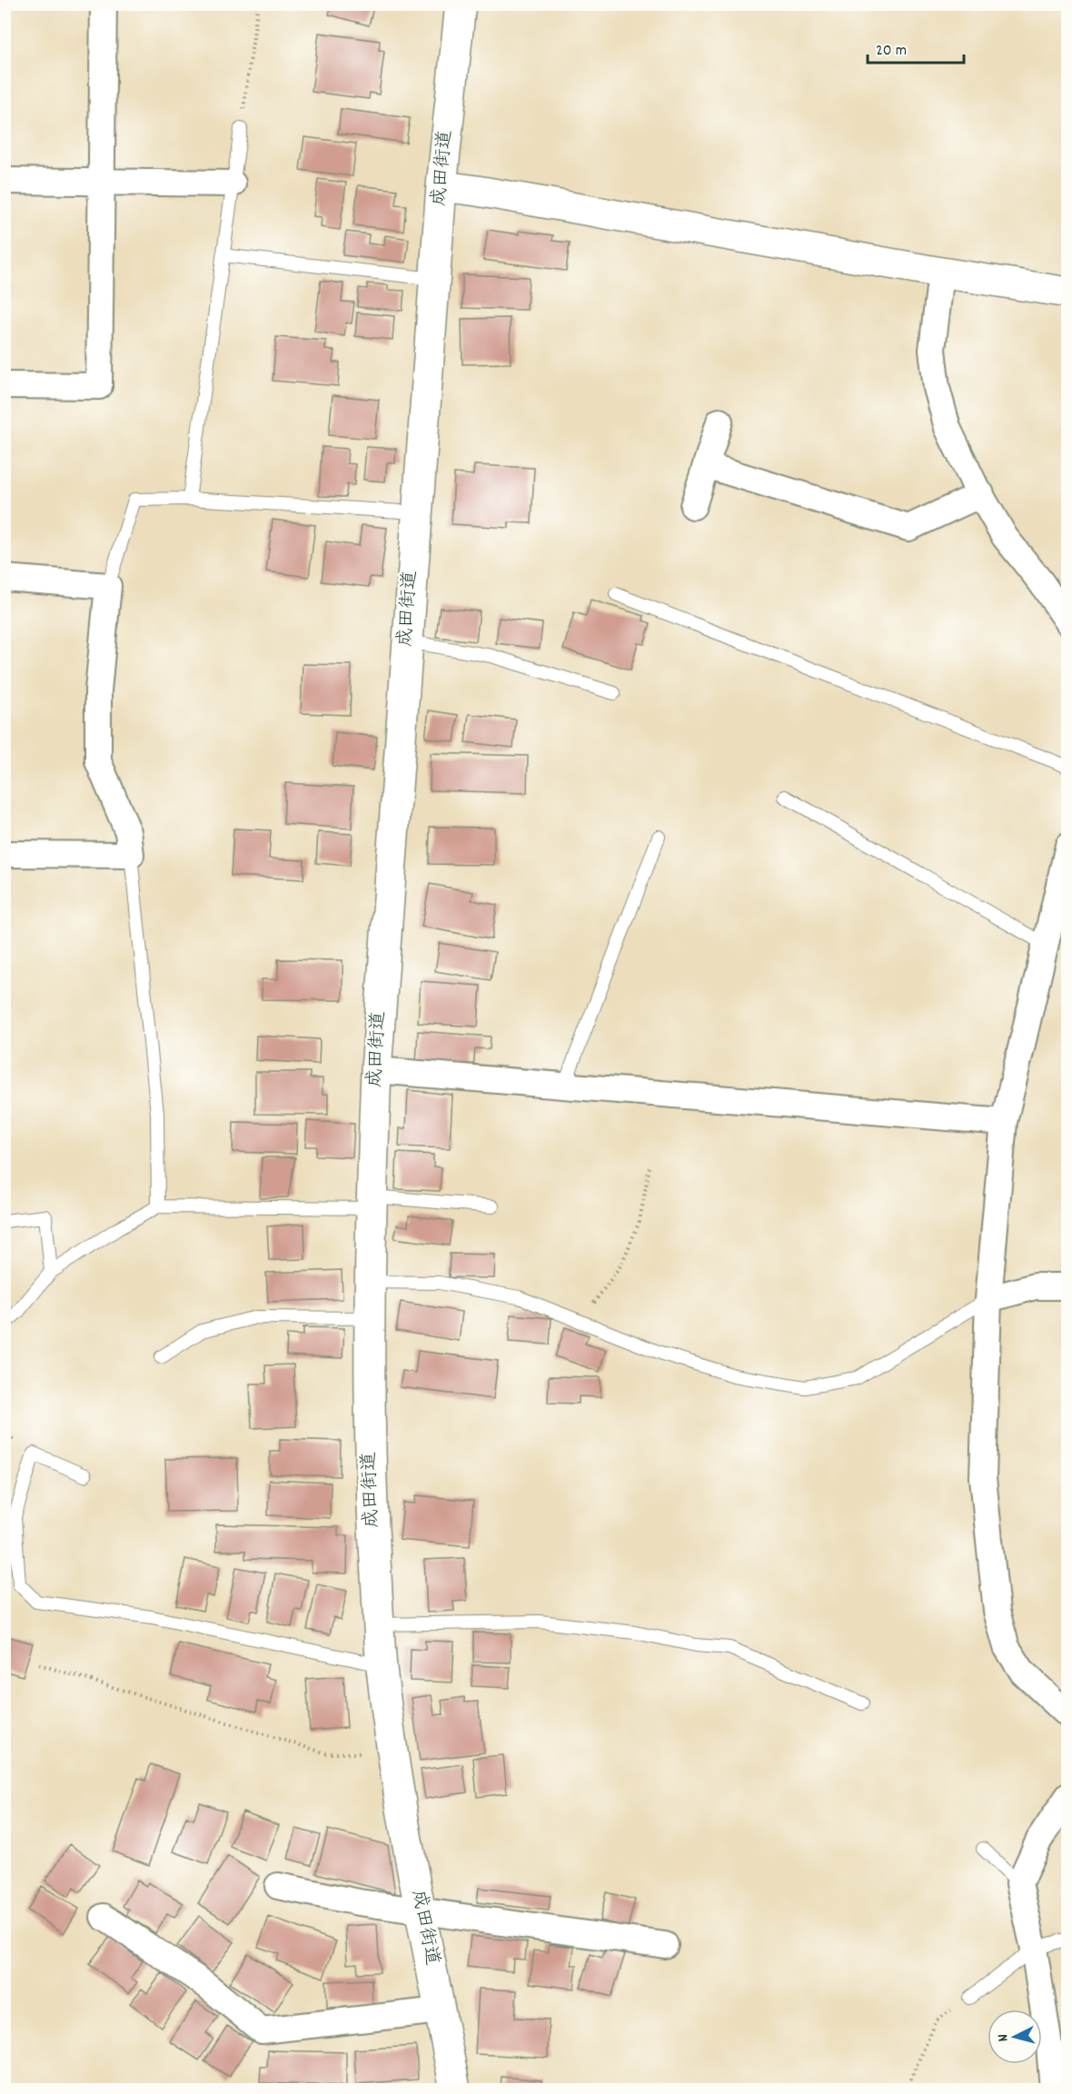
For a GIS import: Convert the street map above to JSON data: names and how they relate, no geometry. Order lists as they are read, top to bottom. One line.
{"streets":{"street":["成田街道"]},"scale_bar":"20 m","north":"left"}
